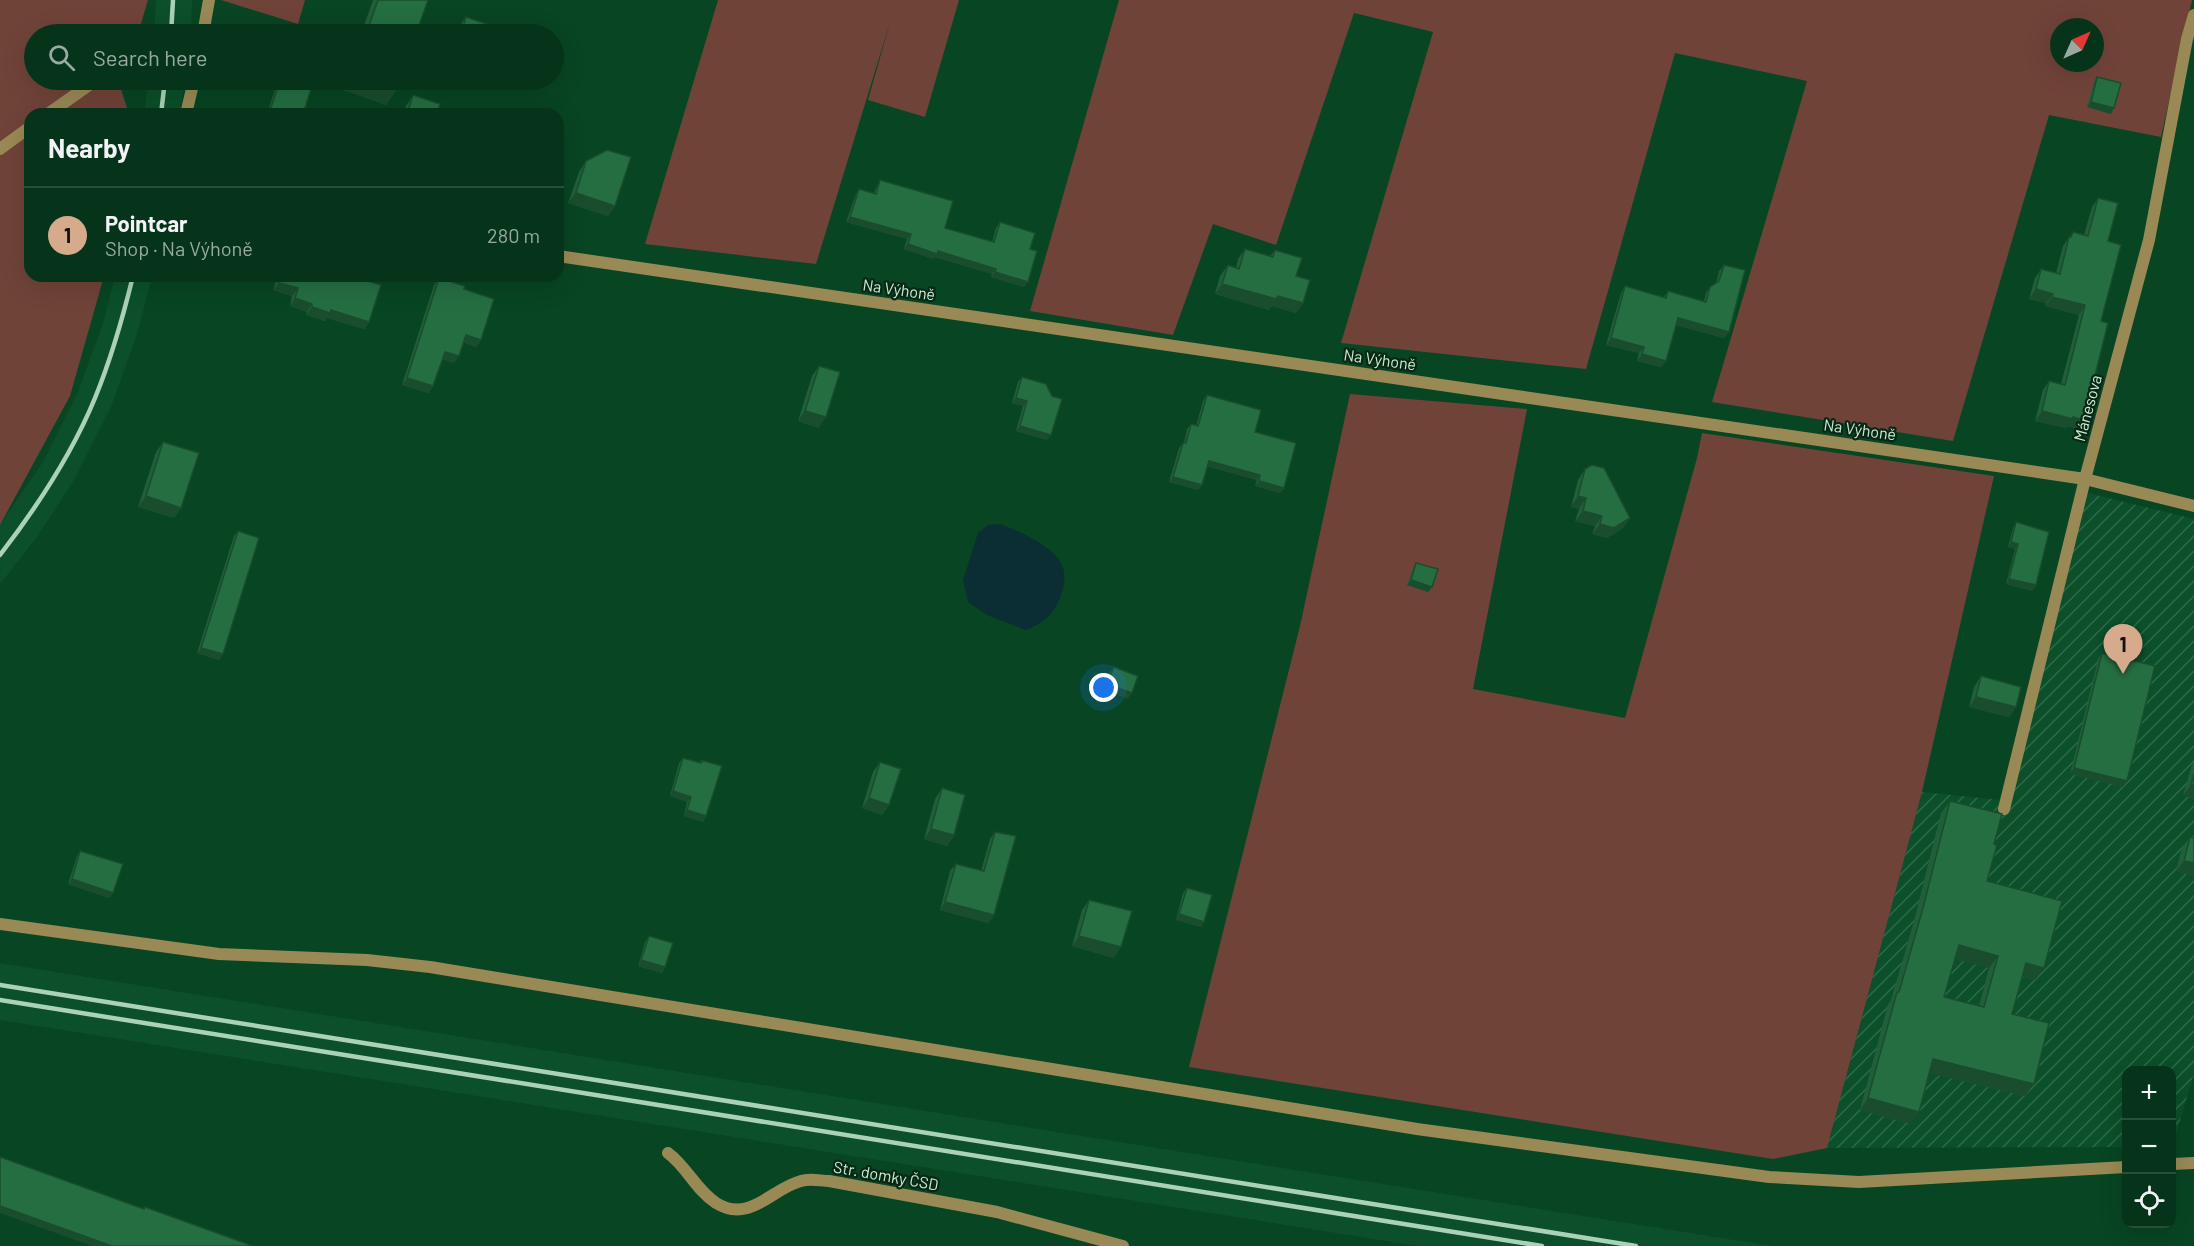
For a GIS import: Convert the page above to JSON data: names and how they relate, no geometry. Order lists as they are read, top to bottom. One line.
{"streets":{"street":["Na Výhoně","Mánesova","Str. domky ČSD"]},"crossings":[["Na Výhoně","Mánesova"]],"north":"top right","page":{"search":"Search here","heading":"Nearby","list":[{"mark":"1","name":"Pointcar","note":"Shop · Na Výhoně","value":"280 m"}],"pins":"1","map_buttons":["+","−"]}}
